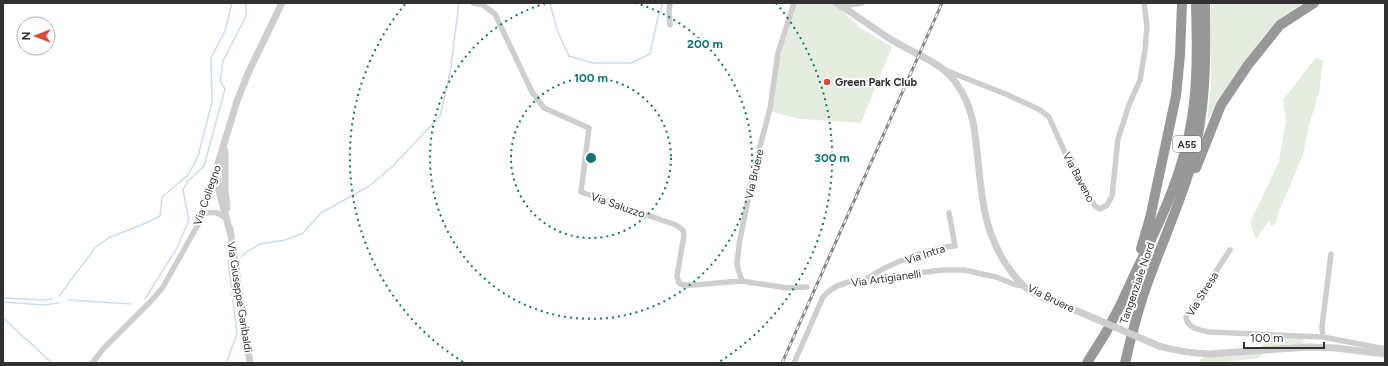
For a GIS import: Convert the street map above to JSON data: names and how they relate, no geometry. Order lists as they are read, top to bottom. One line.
{"streets":{"highway":["A55","Tangenziale Nord"],"street":["Via Bruere","Via Baveno","Via Collegno","Via Saluzzo","Via Intra","Via Artigianelli","Via Stresa","Via Giuseppe Garibaldi"]},"crossings":[["A55","Tangenziale Nord"],["Via Bruere","Via Baveno"],["Via Bruere","Via Saluzzo"],["Via Bruere","Via Artigianelli"],["Via Intra","Via Artigianelli"]],"places":["Green Park Club"],"scale_bar":"100 m","north":"left","rings":["200 m","100 m","300 m"]}
